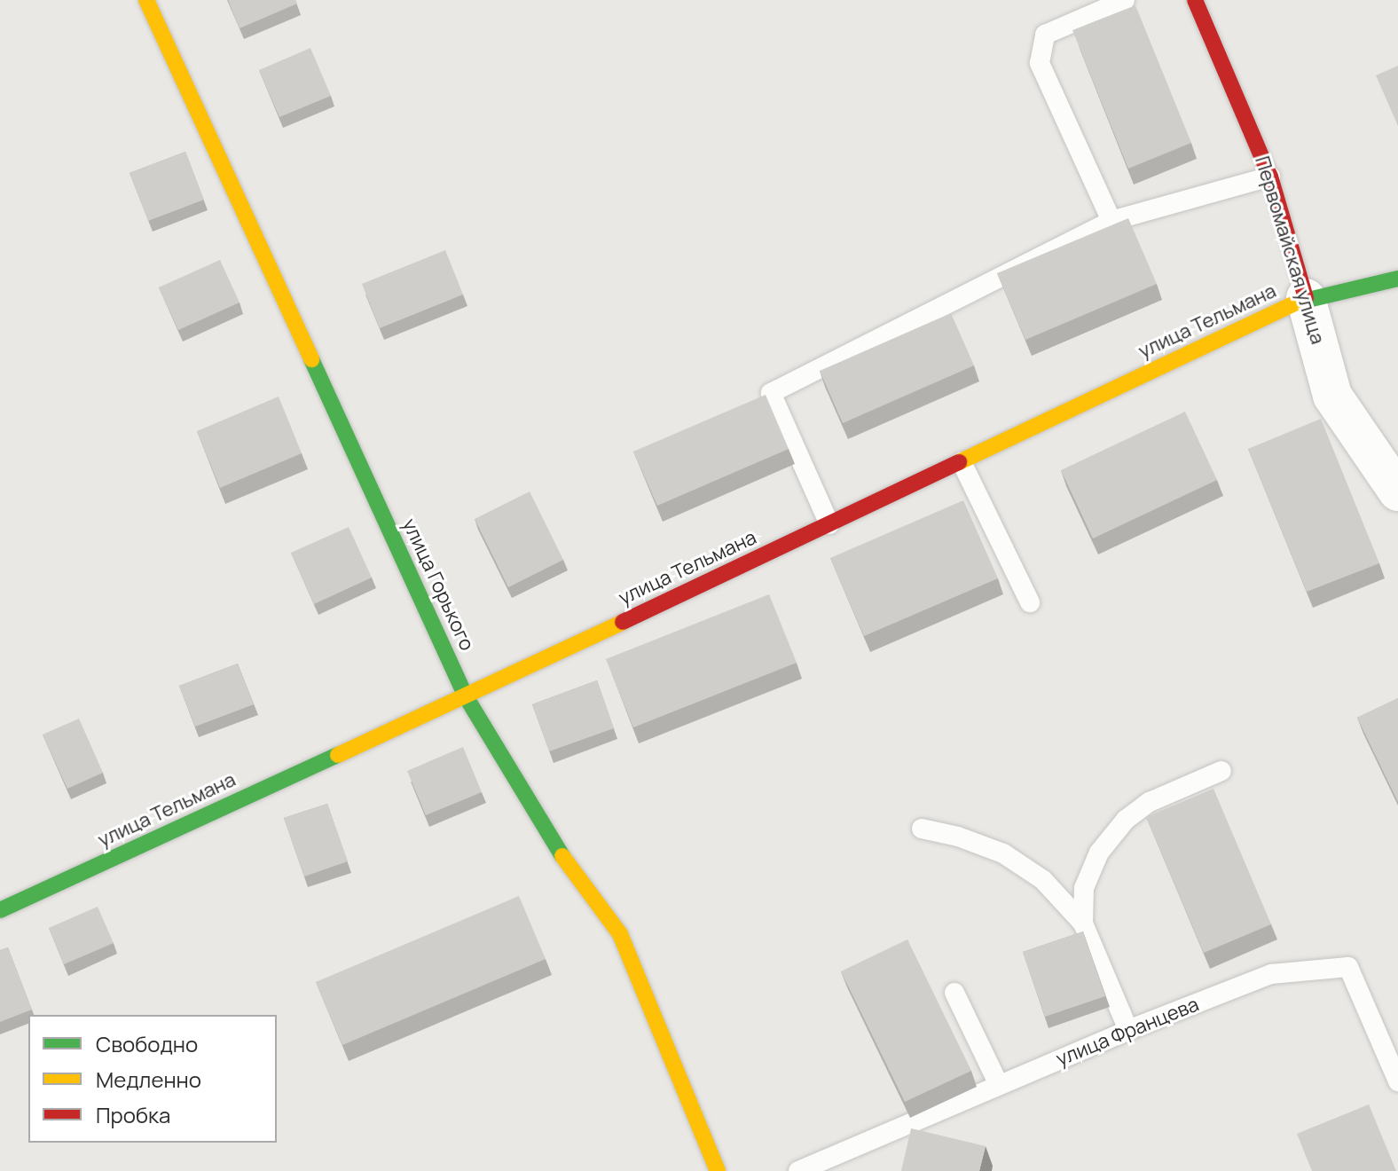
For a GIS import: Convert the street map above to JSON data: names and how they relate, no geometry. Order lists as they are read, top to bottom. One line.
{"streets":{"street":["Первомайская улица","улица Тельмана","улица Горького"],"lane":["улица Францева"]},"crossings":[["Первомайская улица","улица Тельмана"],["улица Тельмана","улица Горького"]],"legend":["Свободно","Медленно","Пробка"]}
